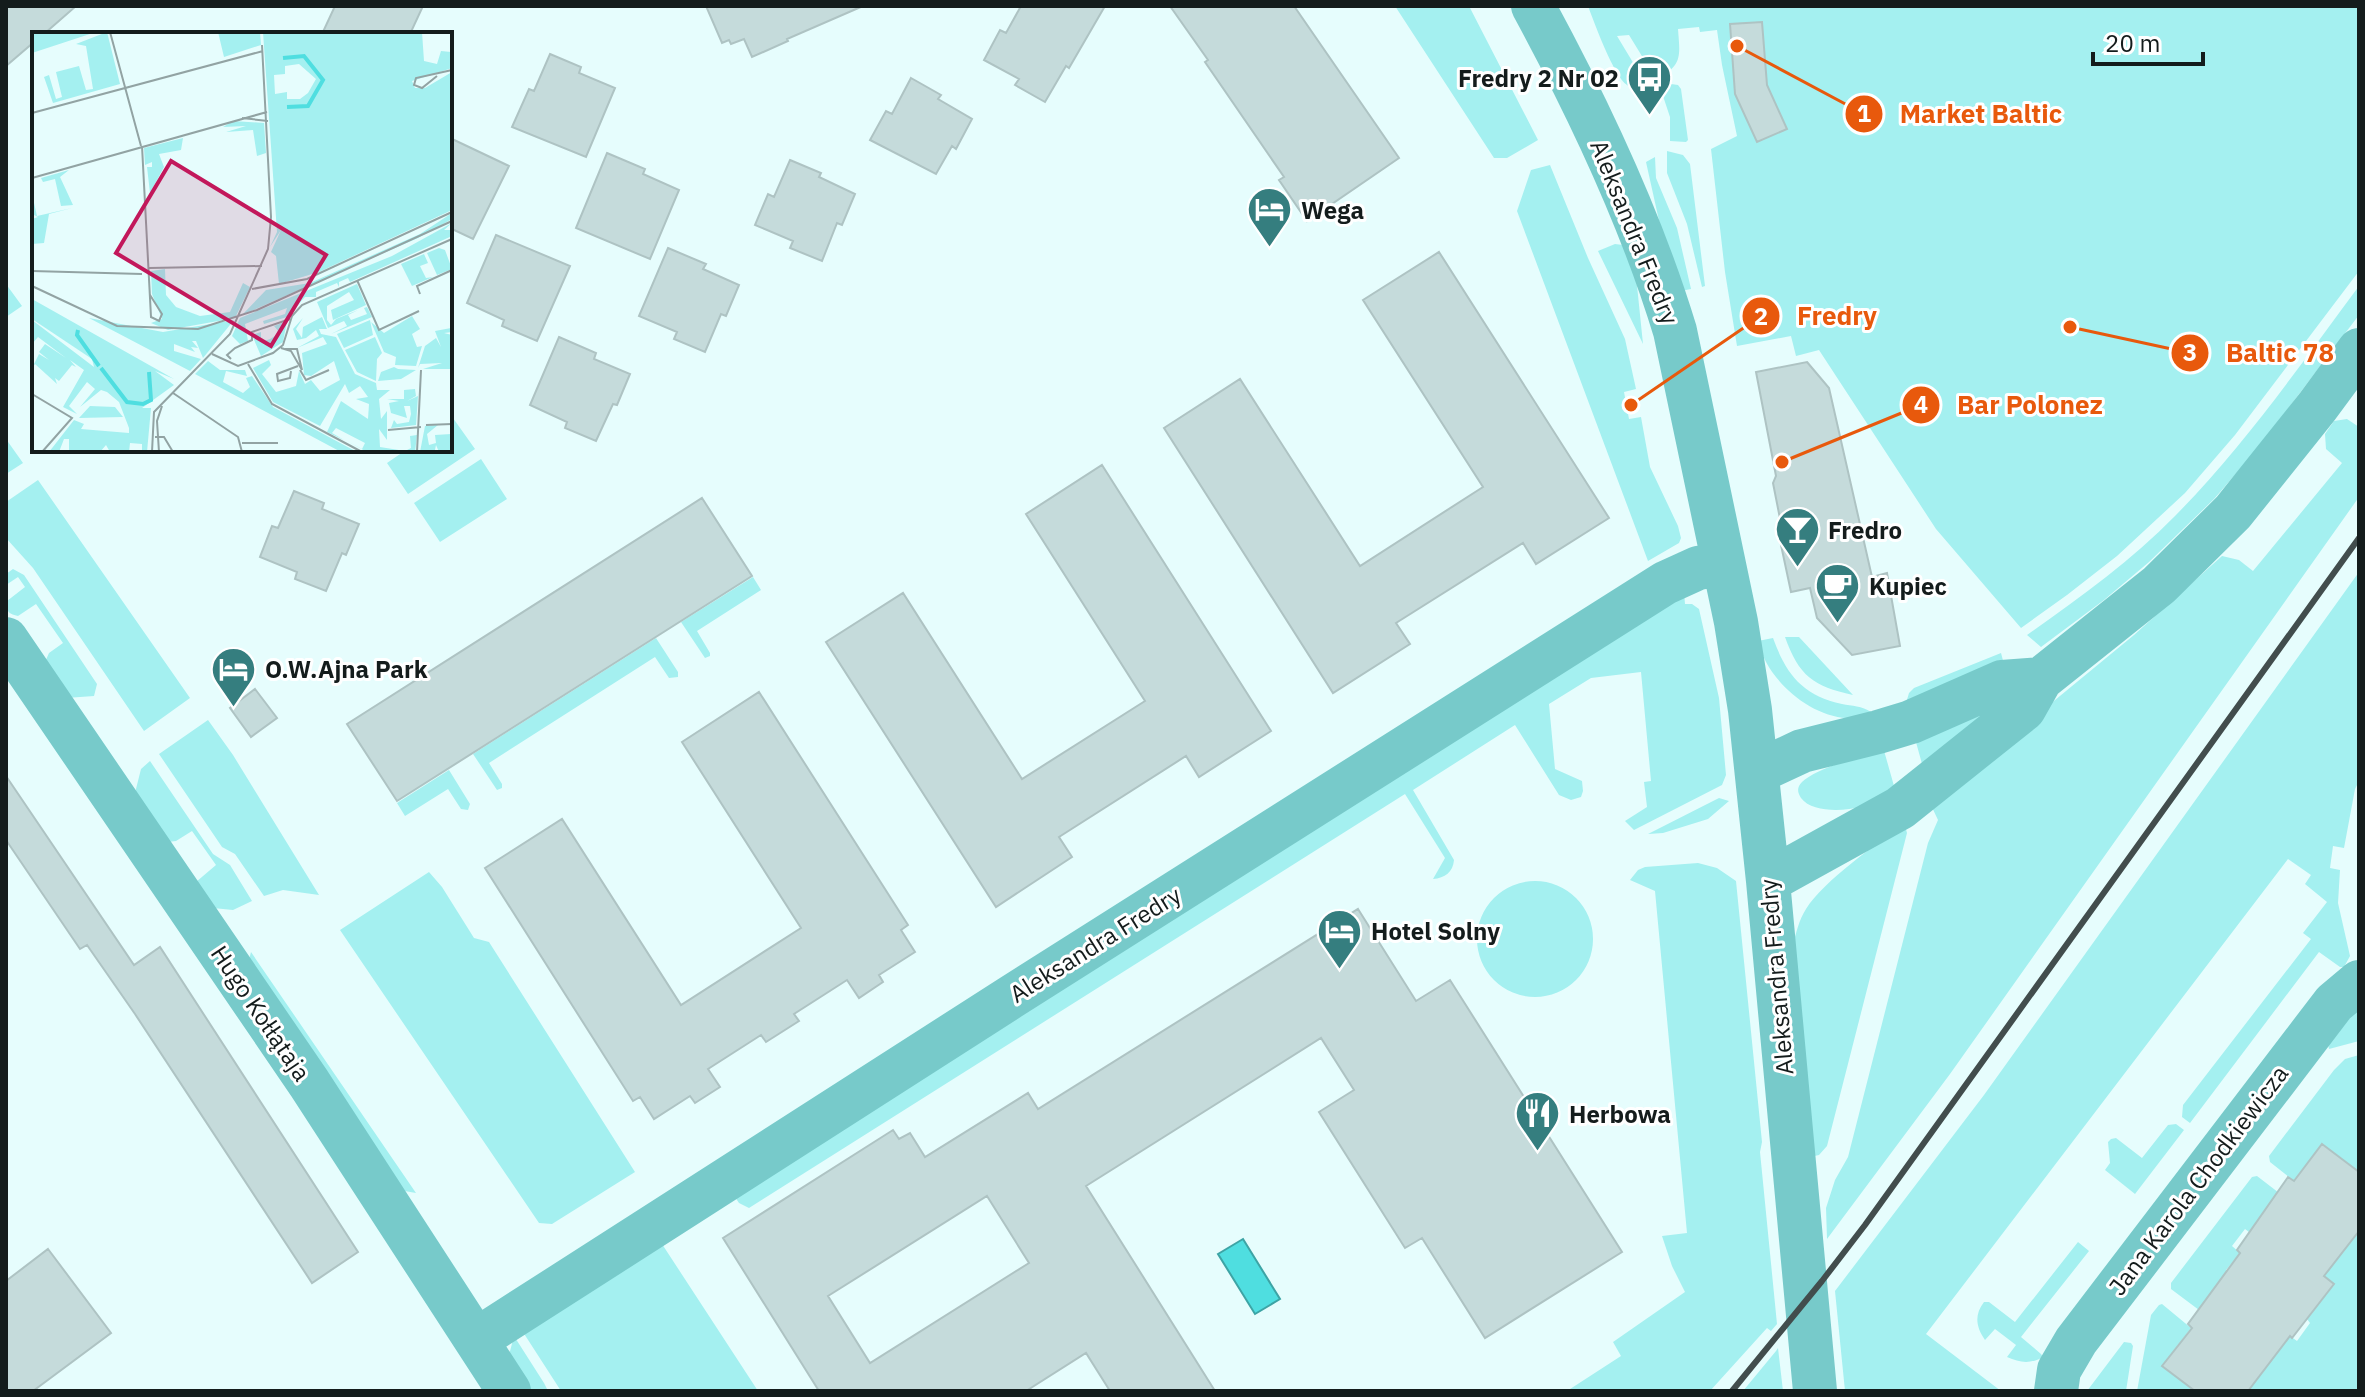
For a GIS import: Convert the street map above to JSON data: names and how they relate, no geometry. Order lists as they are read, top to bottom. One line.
{"streets":{"street":["Aleksandra Fredry","Hugo Kołłątaja","Jana Karola Chodkiewicza"]},"crossings":[["Aleksandra Fredry","Hugo Kołłątaja"]],"places":{"other":["Market Baltic","Baltic 78","Fredry","Bar Polonez"],"bus stop":["Fredry 2 Nr 02"],"hotel":["Wega","O.W.Ajna Park","Hotel Solny"],"bar":["Fredro"],"cafe":["Kupiec"],"restaurant":["Herbowa"]},"scale_bar":"20 m"}
